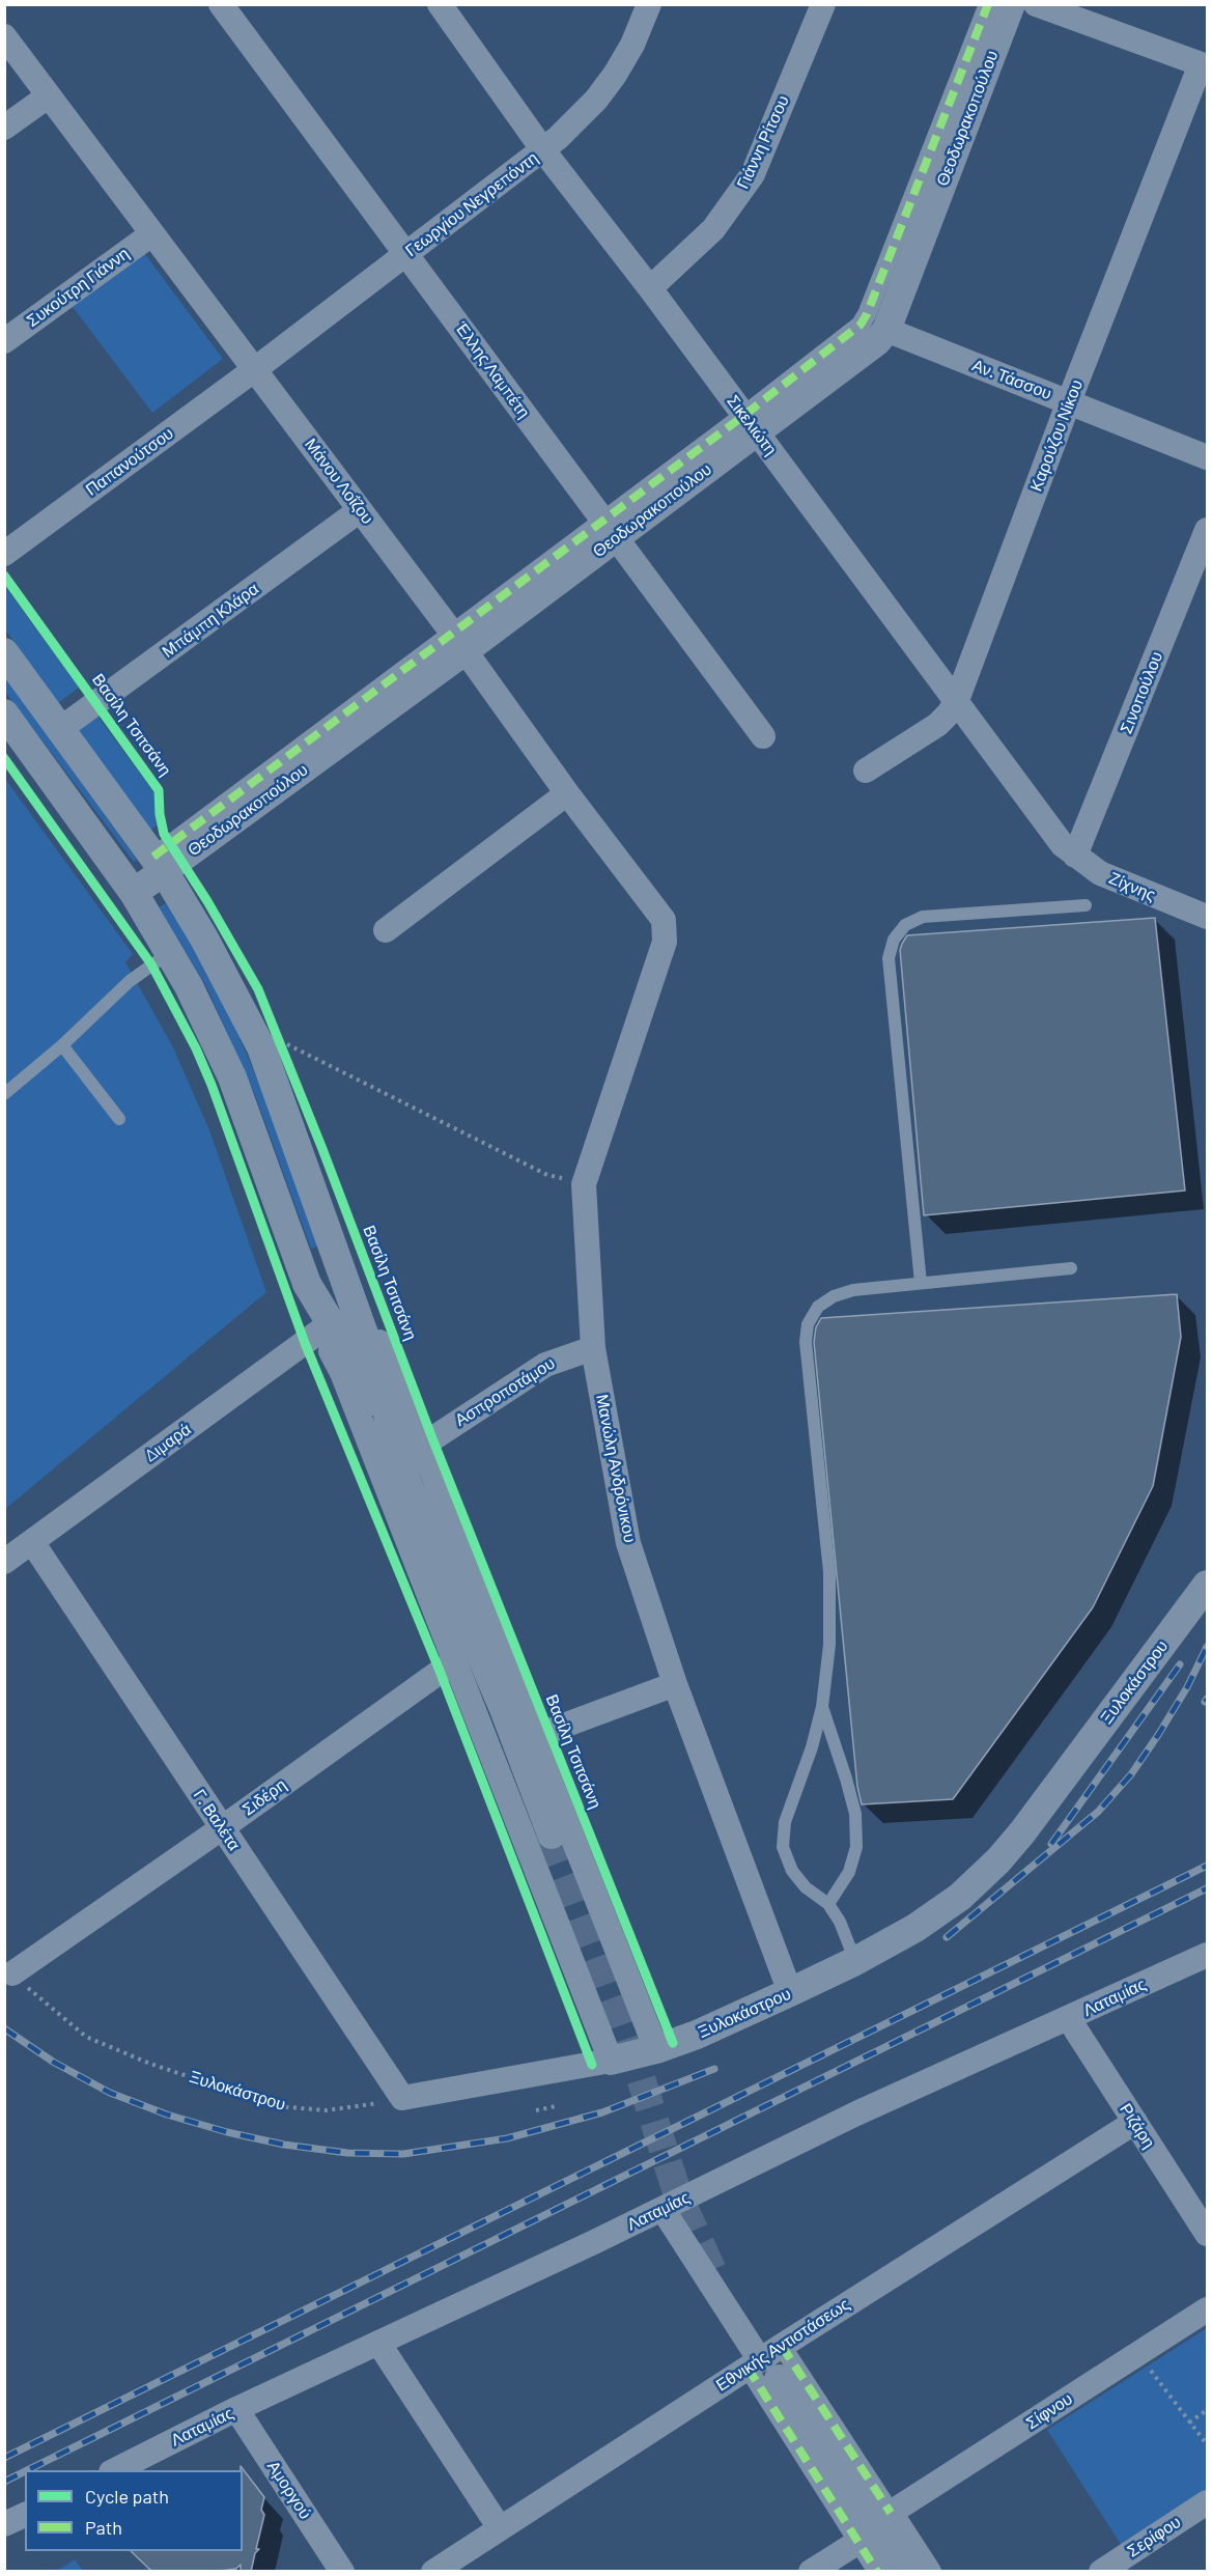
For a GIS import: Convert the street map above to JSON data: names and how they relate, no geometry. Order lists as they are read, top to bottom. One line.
{"streets":{"street":["Θεοδωρακοπούλου","Γιάννη Ρίτσου","Γεωργίου Νεγρεπόντη","Συκούτρη Γιάννη","Έλλης Λαμπέτη","Αν. Τάσσου","Σικελιώτη","Καρούζου Νίκου","Παπανούτσου","Μάνου Λοΐζου","Μπάμπη Κλάρα","Σινοπούλου","Ζίχνης","Ασπροποτάμου","Διμαρά","Μανώλη Ανδρόνικου","Ξυλοκάστρου","Σιδέρη","Γ. Βαλέτα","Λαταμίας","Ριζάρη","Εθνικής Αντιστάσεως","Σίφνου","Αμοργού","Σερίφου"],"cycle path":["Βασίλη Τσιτσάνη"]},"crossings":[["Θεοδωρακοπούλου","Έλλης Λαμπέτη"],["Θεοδωρακοπούλου","Αν. Τάσσου"],["Θεοδωρακοπούλου","Σικελιώτη"],["Θεοδωρακοπούλου","Μάνου Λοΐζου"],["Γιάννη Ρίτσου","Σικελιώτη"],["Γεωργίου Νεγρεπόντη","Έλλης Λαμπέτη"],["Γεωργίου Νεγρεπόντη","Σικελιώτη"],["Γεωργίου Νεγρεπόντη","Παπανούτσου"],["Γεωργίου Νεγρεπόντη","Μάνου Λοΐζου"],["Συκούτρη Γιάννη","Μάνου Λοΐζου"],["Αν. Τάσσου","Καρούζου Νίκου"],["Σικελιώτη","Καρούζου Νίκου"],["Σικελιώτη","Σινοπούλου"],["Σικελιώτη","Ζίχνης"],["Παπανούτσου","Μάνου Λοΐζου"],["Μάνου Λοΐζου","Μπάμπη Κλάρα"],["Μάνου Λοΐζου","Μανώλη Ανδρόνικου"],["Σινοπούλου","Ζίχνης"],["Ασπροποτάμου","Μανώλη Ανδρόνικου"],["Διμαρά","Γ. Βαλέτα"],["Μανώλη Ανδρόνικου","Ξυλοκάστρου"],["Ξυλοκάστρου","Σιδέρη"],["Ξυλοκάστρου","Γ. Βαλέτα"],["Σιδέρη","Γ. Βαλέτα"],["Λαταμίας","Ριζάρη"],["Λαταμίας","Αμοργού"],["Ριζάρη","Εθνικής Αντιστάσεως"]],"legend":["Cycle path","Path"]}
